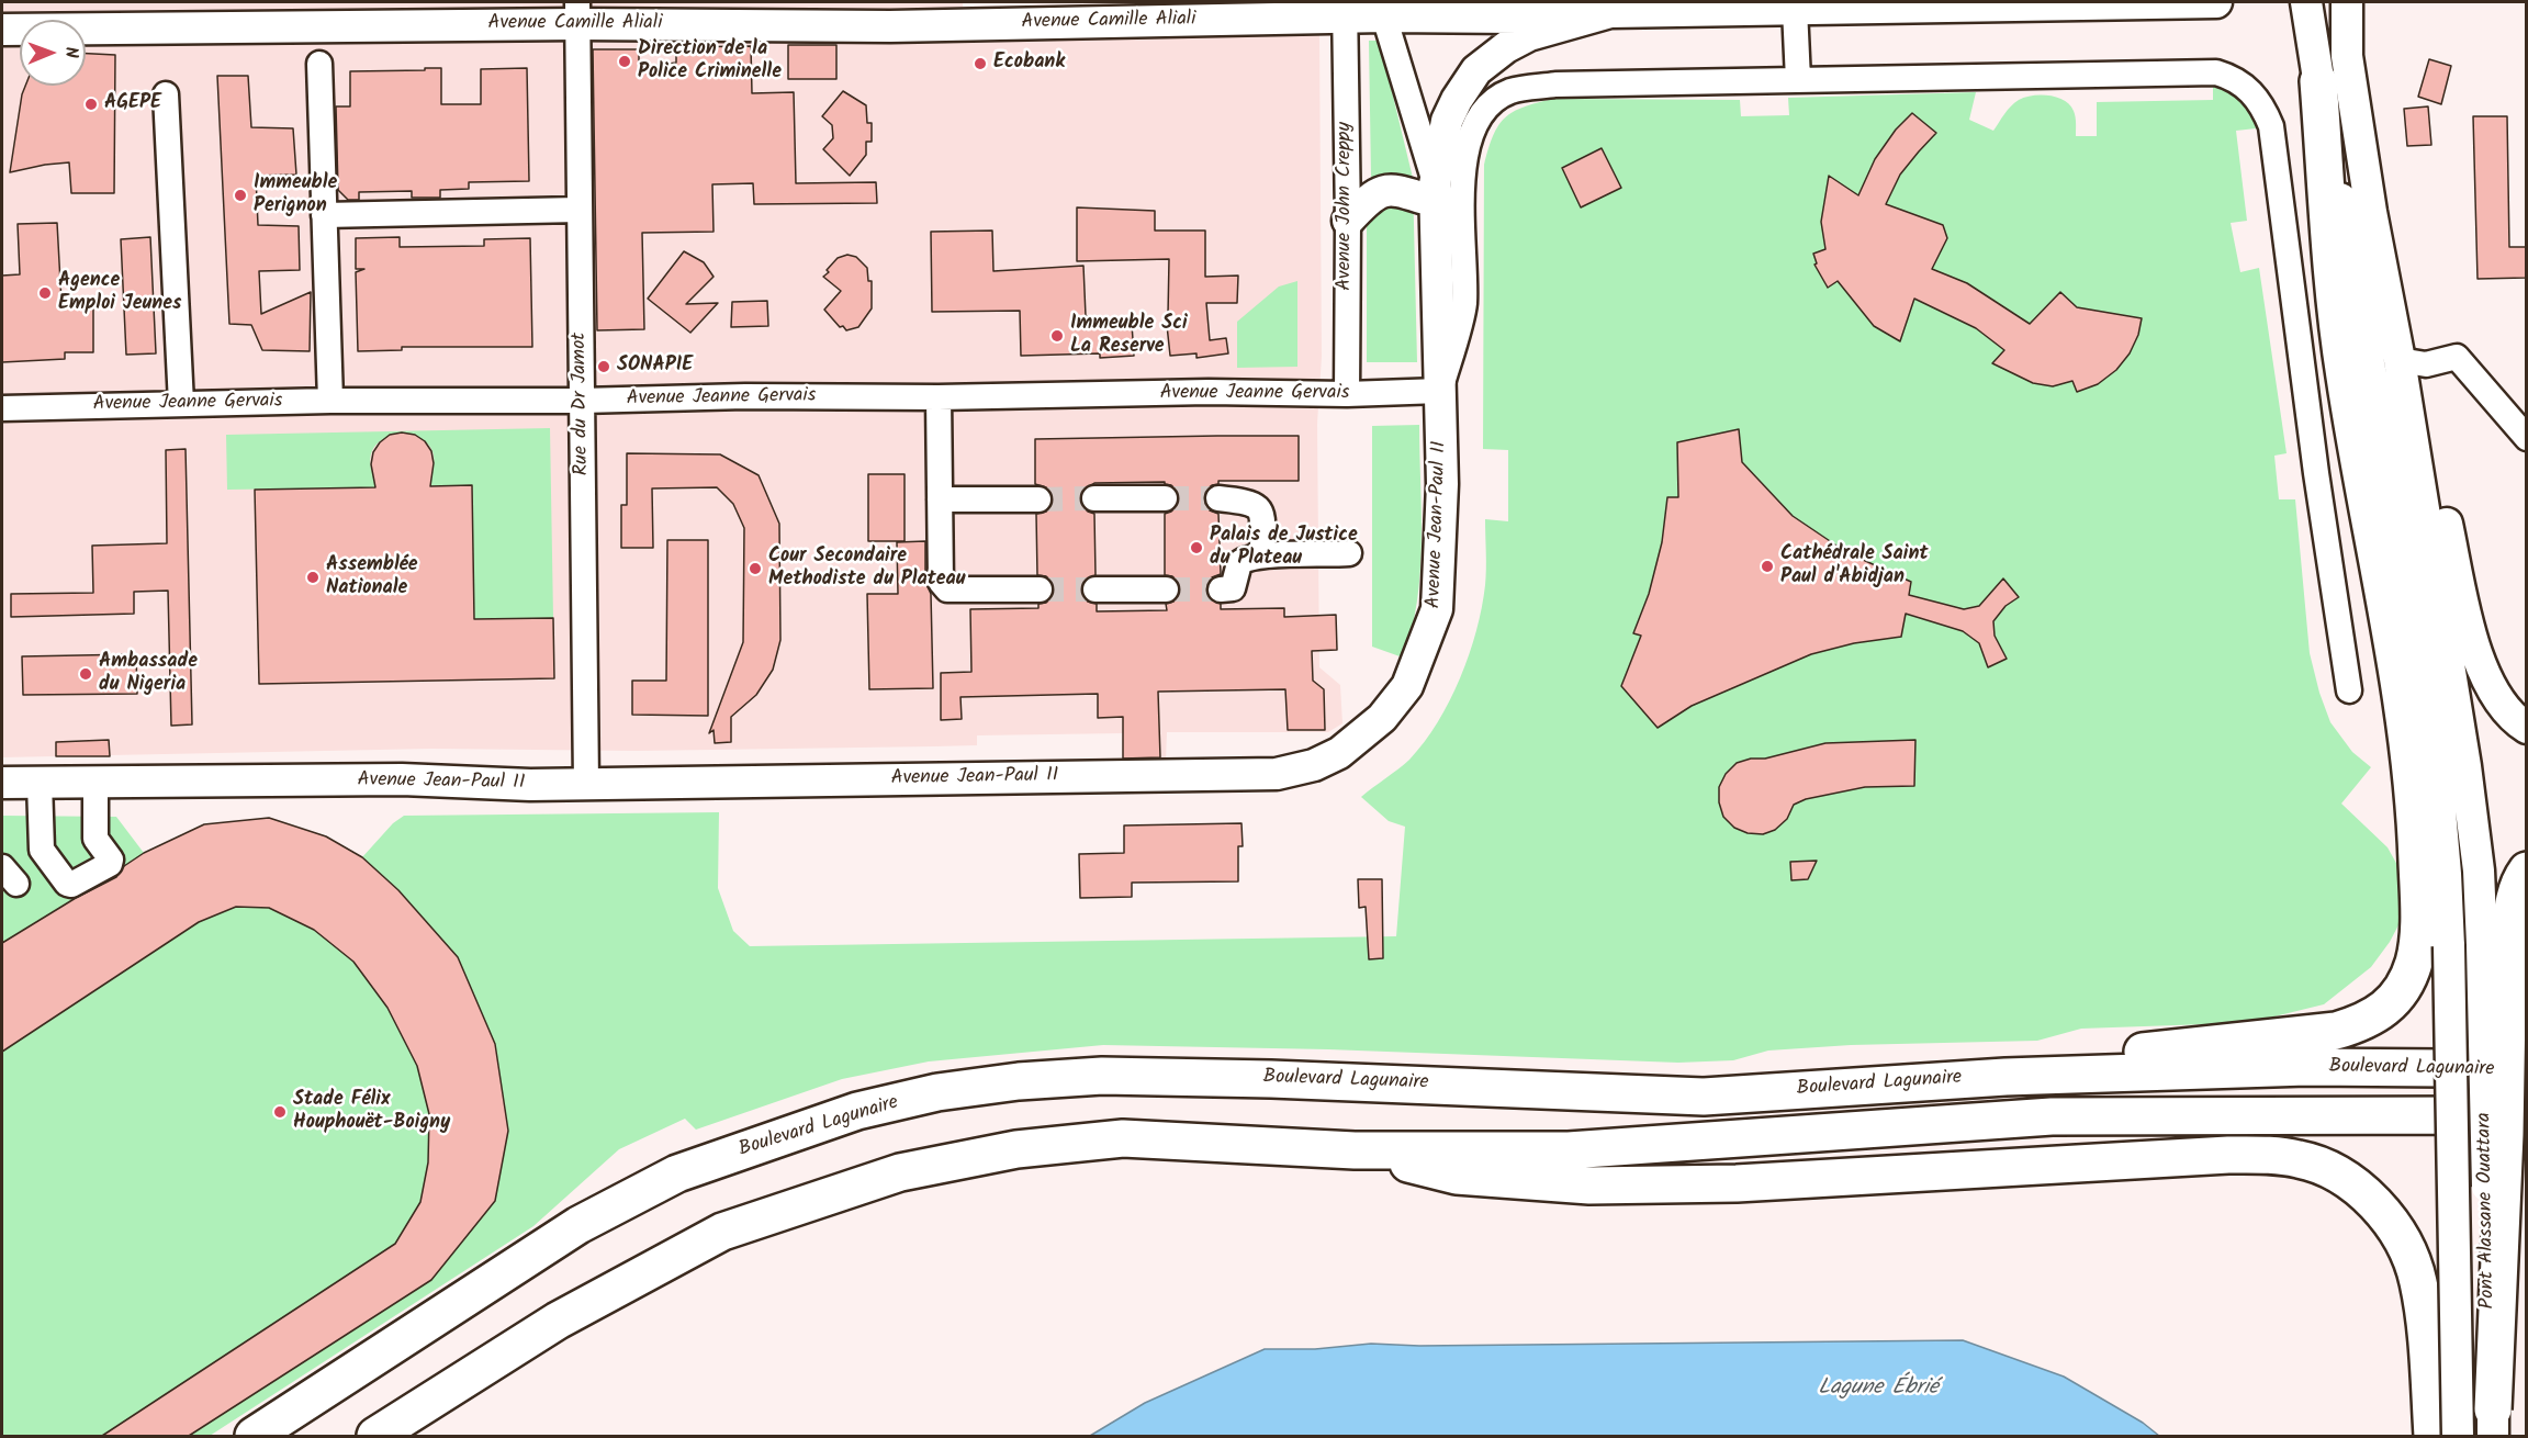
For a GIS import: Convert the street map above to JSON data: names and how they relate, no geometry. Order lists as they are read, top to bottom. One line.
{"streets":{"highway":["Boulevard Lagunaire"],"main road":["Avenue Camille Aliali","Avenue Jean-Paul II","Pont Alassane Ouattara"],"street":["Avenue John Creppy","Avenue Jeanne Gervais","Rue du Dr Jamot"]},"crossings":[["Avenue Camille Aliali","Avenue John Creppy"],["Avenue Camille Aliali","Rue du Dr Jamot"],["Avenue Camille Aliali","Avenue Jean-Paul II"],["Avenue John Creppy","Avenue Jeanne Gervais"],["Avenue Jeanne Gervais","Rue du Dr Jamot"],["Avenue Jeanne Gervais","Avenue Jean-Paul II"],["Rue du Dr Jamot","Avenue Jean-Paul II"]],"water":["Lagune Ébrié"],"places":["Direction de la Police Criminelle","Ecobank","AGEPE","Immeuble Perignon","Agence Emploi Jeunes","Immeuble Sci La Reserve","SONAPIE","Palais de Justice du Plateau","Cathédrale Saint Paul d'Abidjan","Cour Secondaire Methodiste du Plateau","Assemblée Nationale","Ambassade du Nigeria","Stade Félix Houphouët-Boigny"],"north":"right"}
